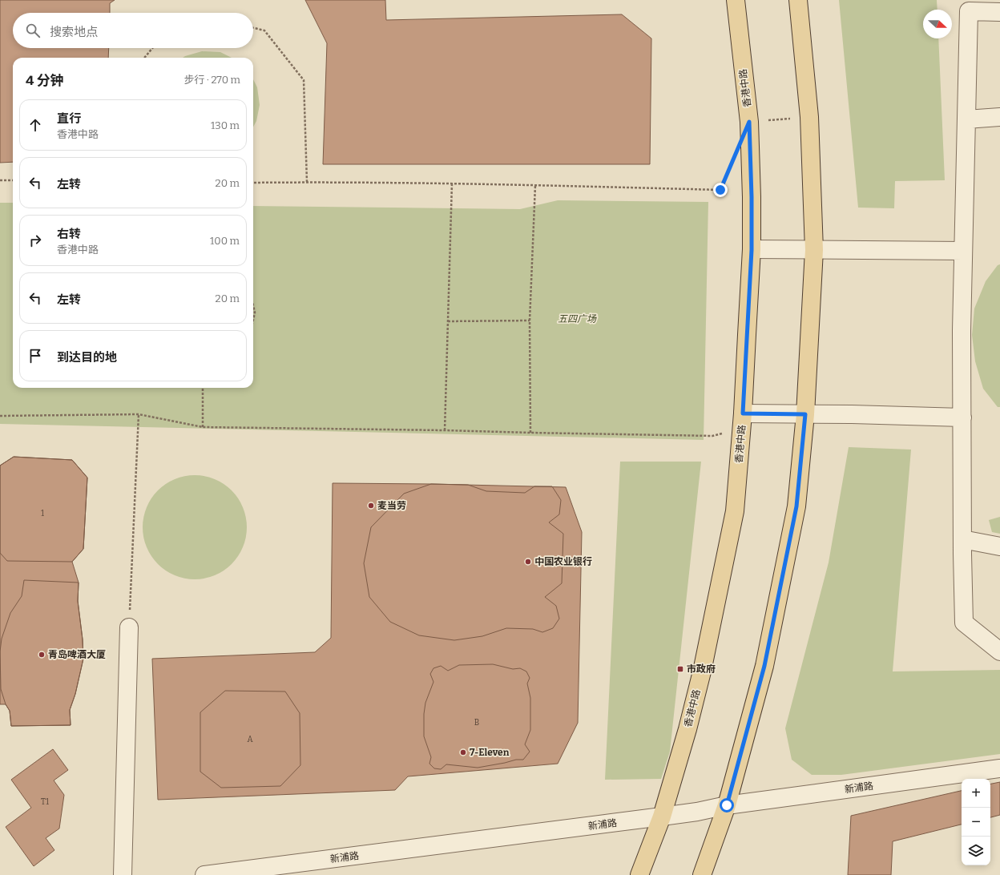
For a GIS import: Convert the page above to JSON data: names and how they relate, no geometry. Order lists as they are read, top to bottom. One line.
{"streets":{"main road":["香港中路"],"street":["新浦路"]},"crossings":[["香港中路","新浦路"]],"parks":["五四广场"],"places":{"other":["麦当劳","中国农业银行","青岛啤酒大厦","7-Eleven"],"transit":["市政府"]},"house_numbers":["1","B","A","T1"],"north":"right","page":{"search":"搜索地点","heading":["4 分钟","步行 · 270 m"],"list":[["直行","香港中路","130 m"],["左转","20 m"],["右转","香港中路","100 m"],["左转","20 m"],"到达目的地"],"map_buttons":["+","−"]}}
